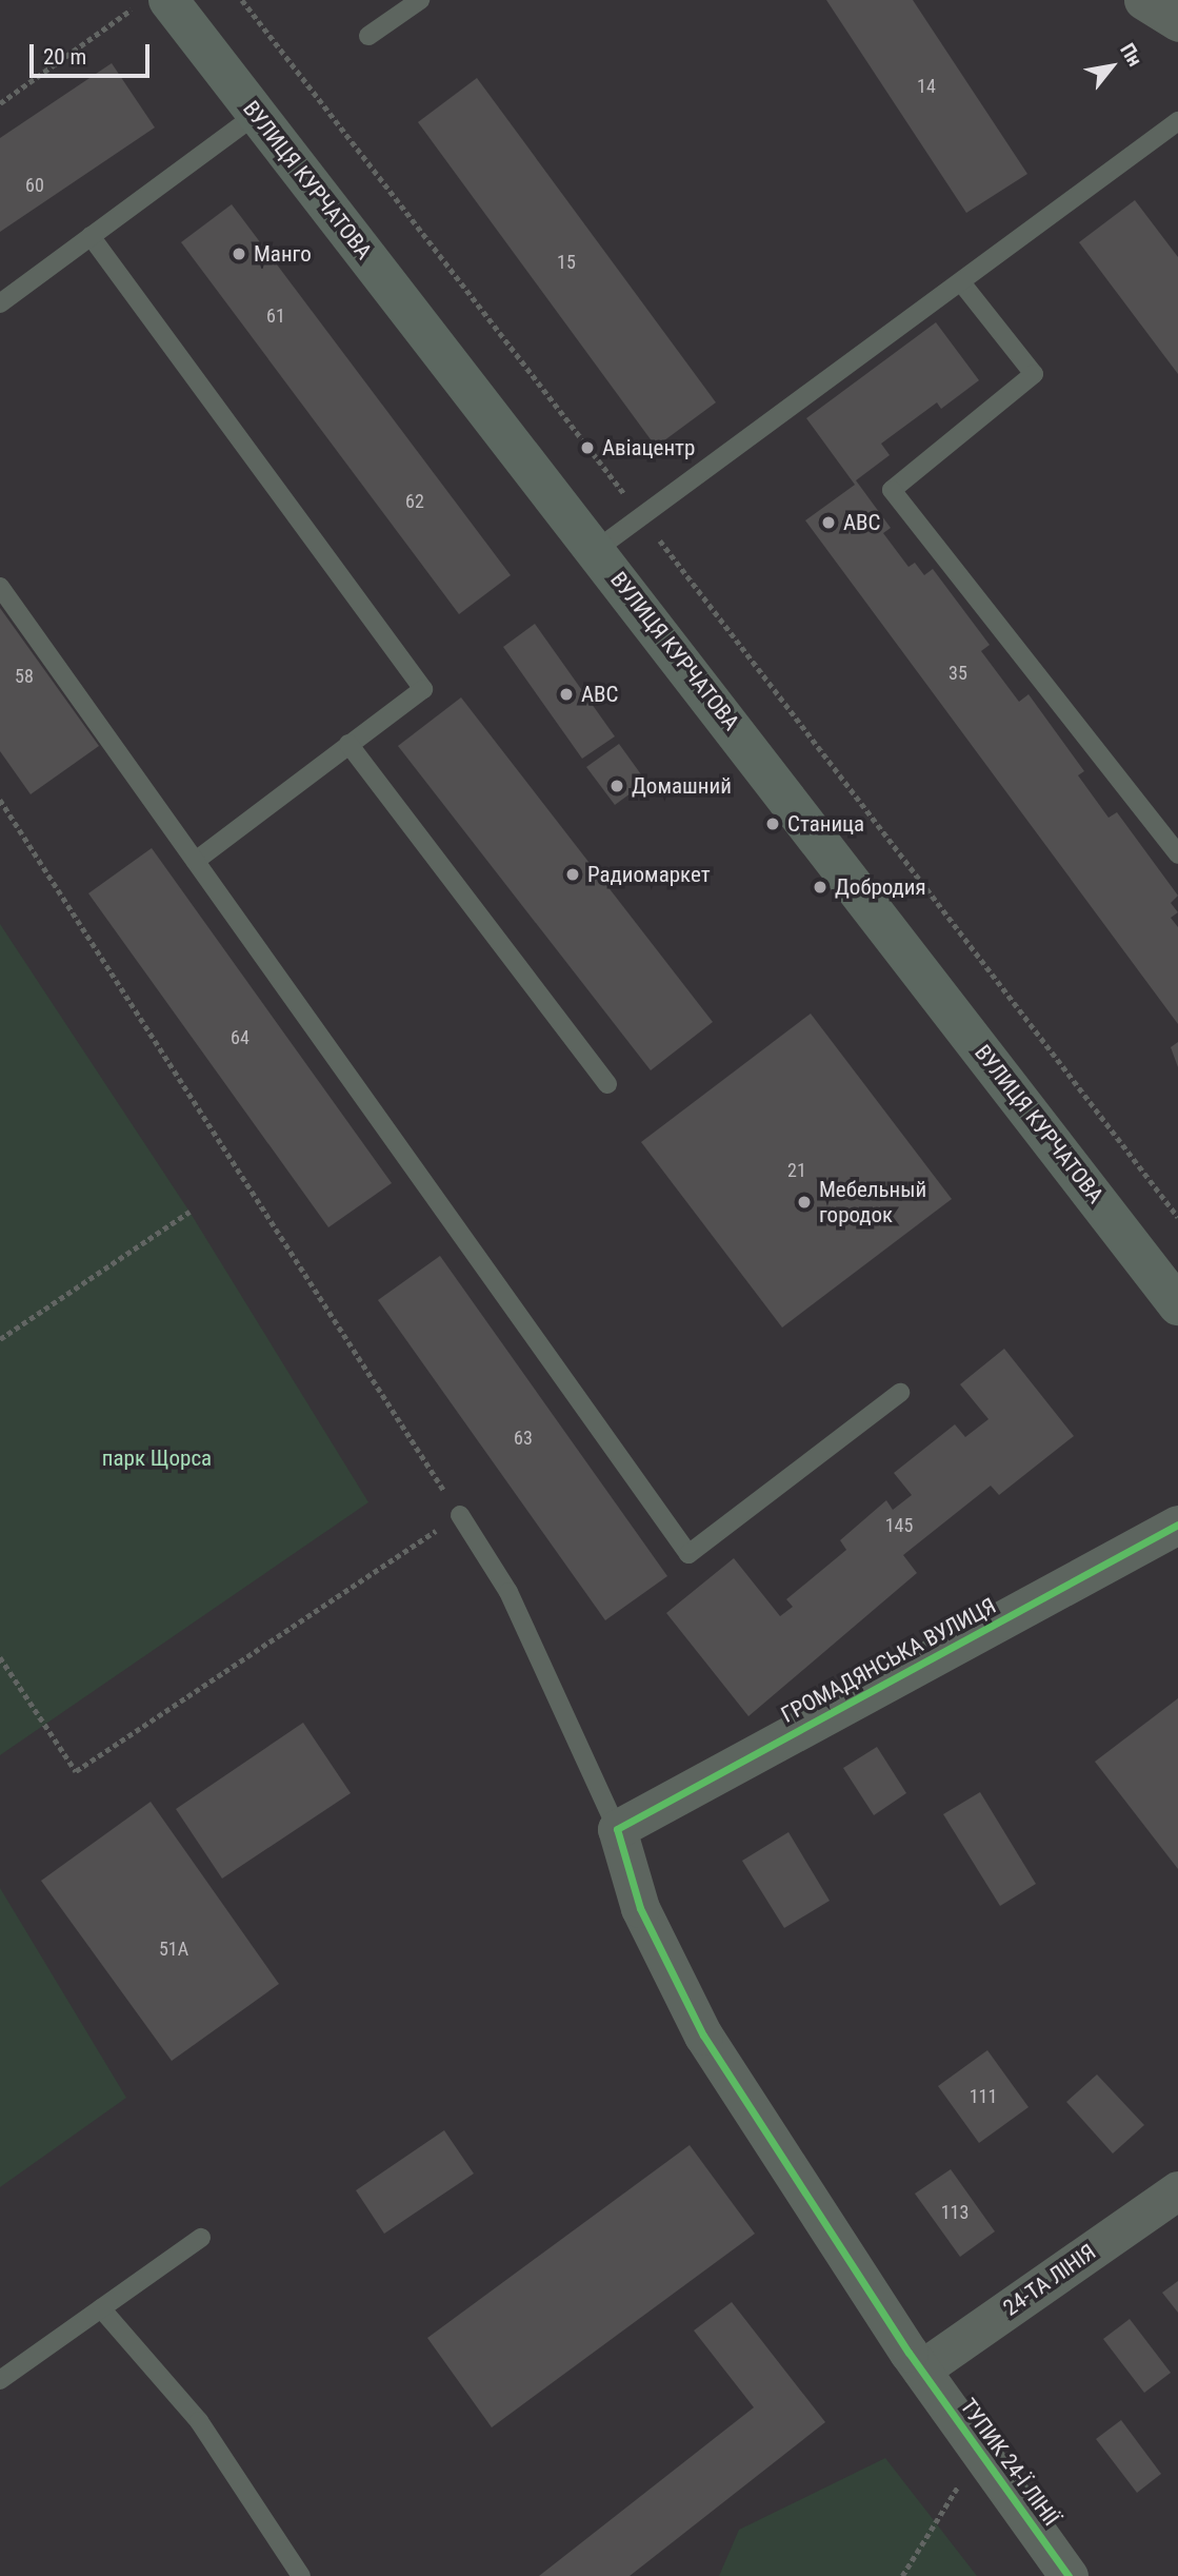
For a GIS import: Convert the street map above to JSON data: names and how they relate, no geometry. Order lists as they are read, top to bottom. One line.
{"streets":{"main road":["ВУЛИЦЯ КУРЧАТОВА"],"street":["ГРОМАДЯНСЬКА ВУЛИЦЯ","24-ТА ЛІНІЯ","ТУПИК 24-Ї ЛІНІЇ"]},"crossings":[["ГРОМАДЯНСЬКА ВУЛИЦЯ","ТУПИК 24-Ї ЛІНІЇ"],["24-ТА ЛІНІЯ","ТУПИК 24-Ї ЛІНІЇ"]],"parks":["парк Щорса"],"places":["Манго","Авіацентр","ABC","АВС","Домашний","Станица","Радиомаркет","Добродия","Мебельный городок"],"house_numbers":["14","60","15","61","62","35","58","64","21","63","145","51А","111","113"],"scale_bar":"20 m","north":"top right"}
